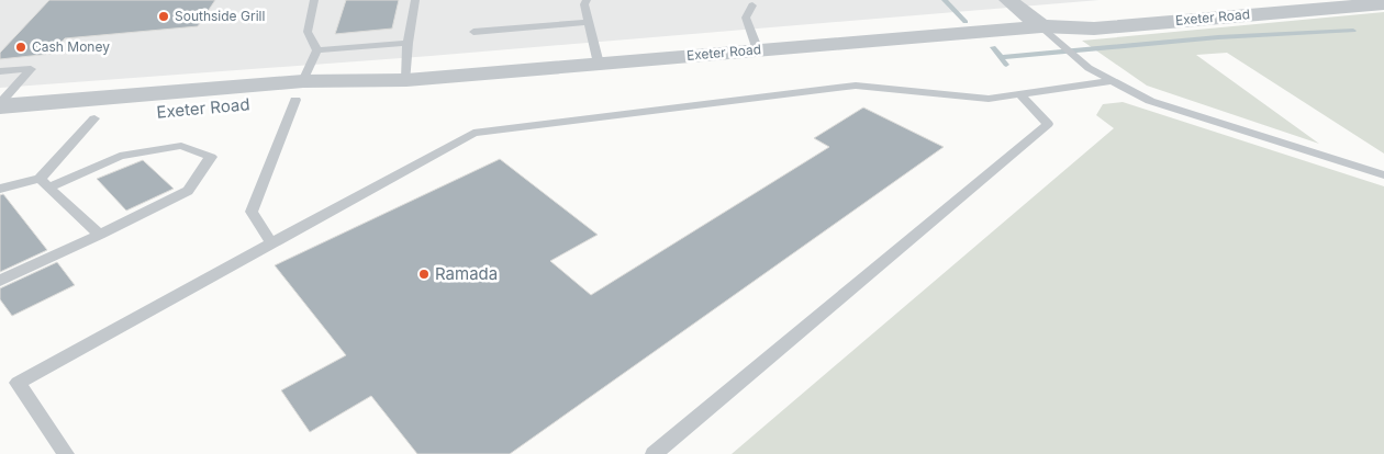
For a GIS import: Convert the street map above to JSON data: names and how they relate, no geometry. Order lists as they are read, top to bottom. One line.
{"streets":{"street":["Exeter Road"]},"places":["Southside Grill","Cash Money","Ramada"]}
